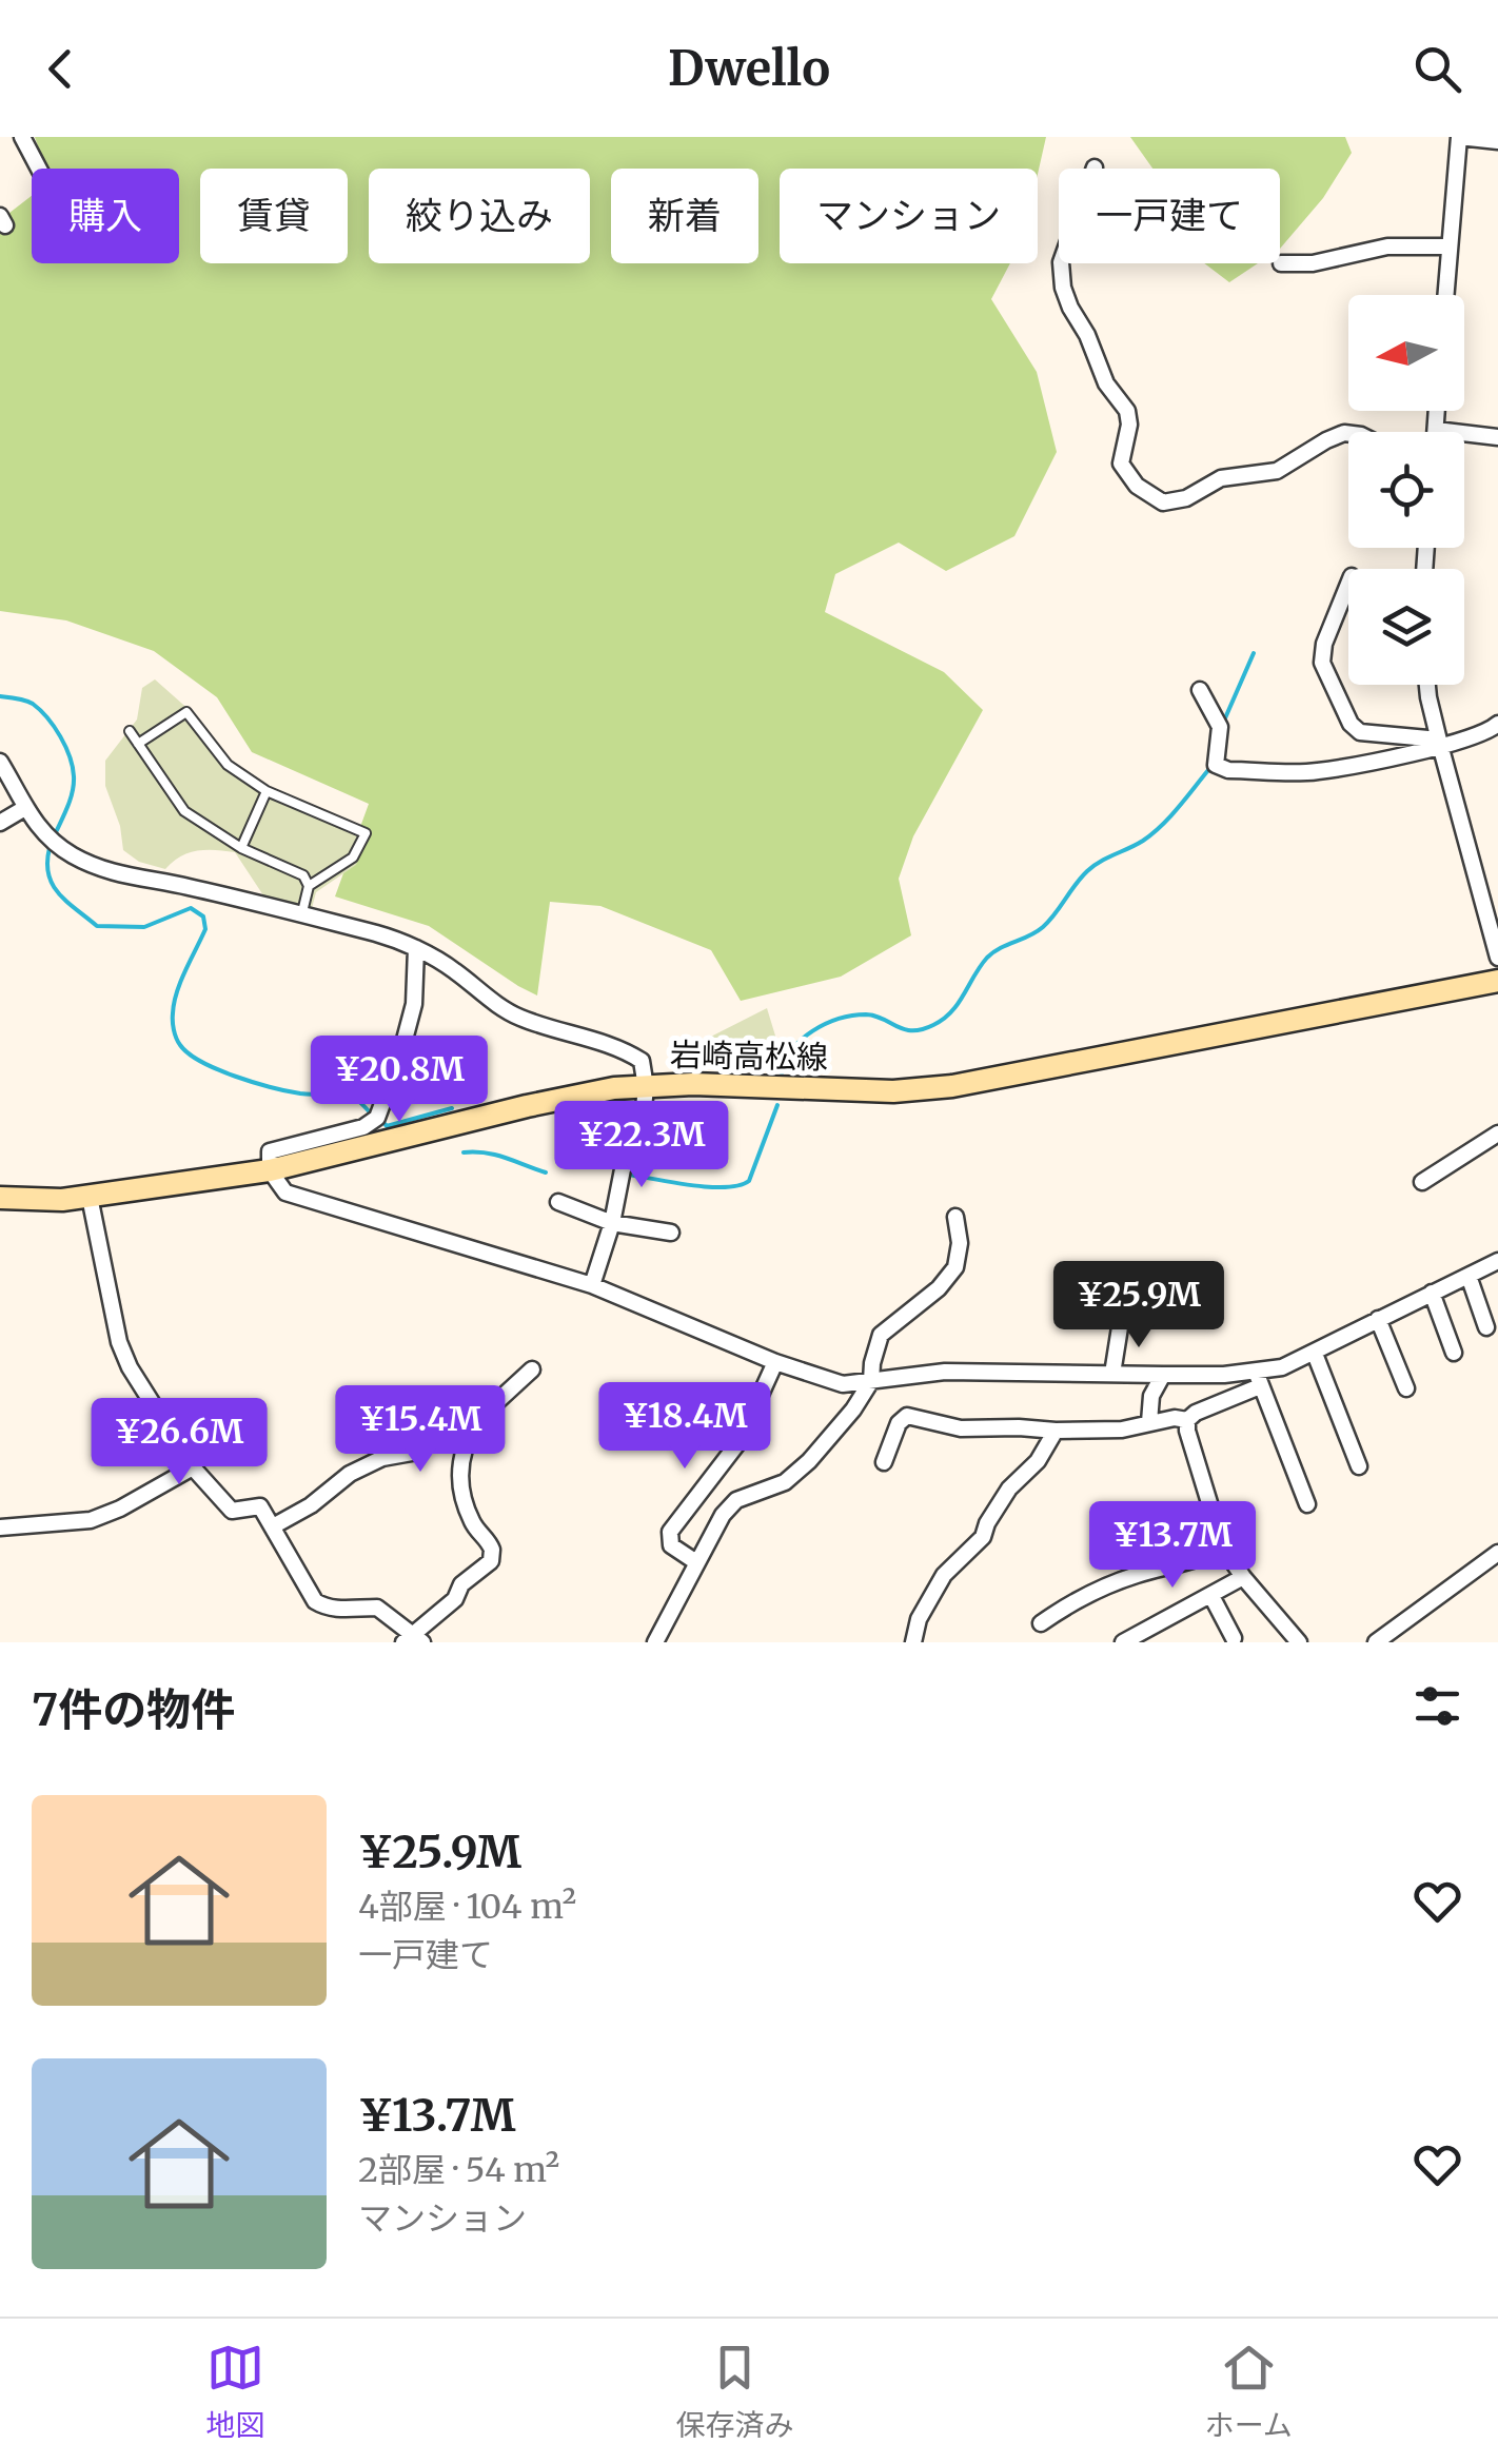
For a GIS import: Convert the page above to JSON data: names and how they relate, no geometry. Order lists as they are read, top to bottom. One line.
{"streets":{"main road":["岩崎高松線"]},"north":"left","page":{"header":"Dwello","chip":["購入","賃貸","絞り込み","新着","マンション","一戸建て"],"price":["¥20.8M","¥22.3M","¥25.9M","¥18.4M","¥15.4M","¥26.6M","¥13.7M"],"heading":"7件の物件","list":[{"name":"¥25.9M","note":"4部屋 · 104 m² · 一戸建て"},{"name":"¥13.7M","note":"2部屋 · 54 m² · マンション"}],"tabs":["地図","保存済み","ホーム"]}}
